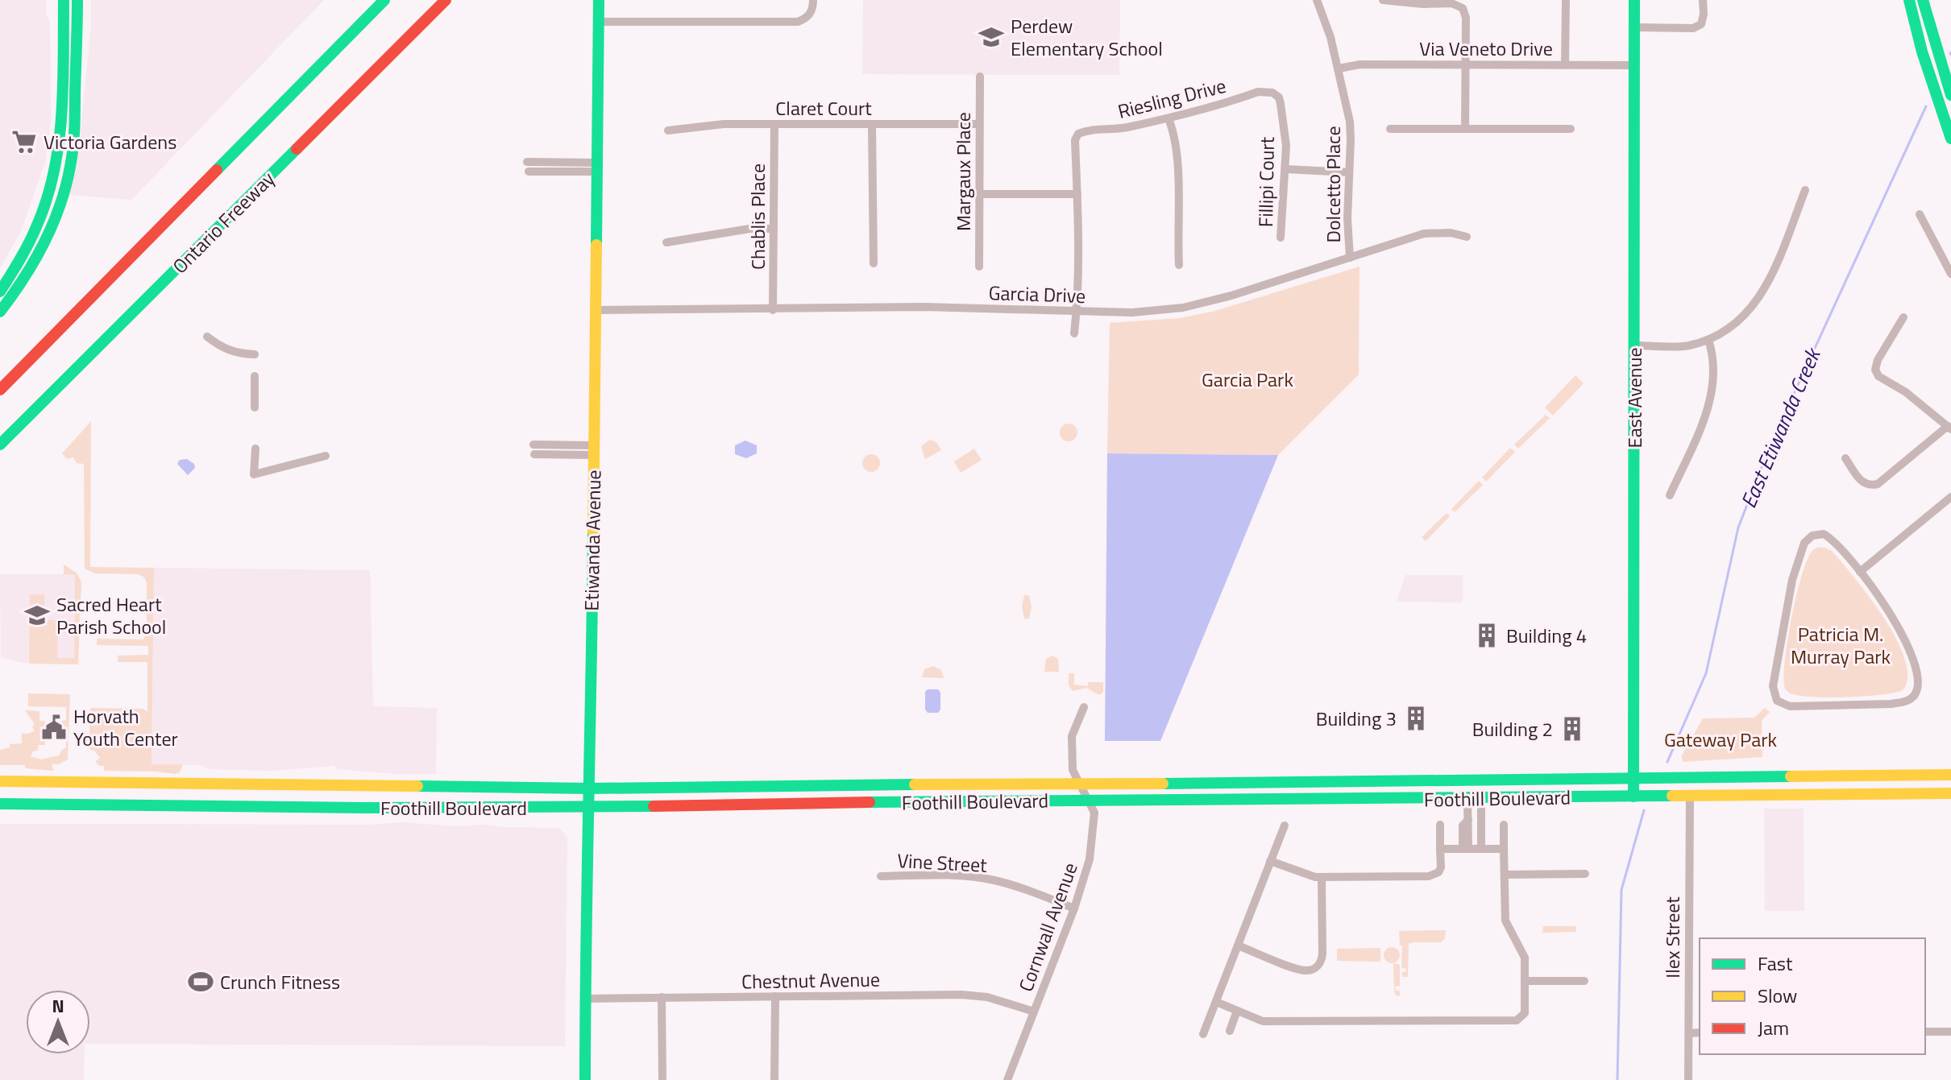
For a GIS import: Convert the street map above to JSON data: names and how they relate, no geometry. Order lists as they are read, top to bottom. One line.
{"streets":{"main road":["Ontario Freeway","East Avenue","Etiwanda Avenue","Foothill Boulevard"],"street":["Via Veneto Drive","Riesling Drive","Claret Court","Margaux Place","Fillipi Court","Dolcetto Place","Chablis Place","Garcia Drive","Vine Street","Cornwall Avenue","Ilex Street","Chestnut Avenue"]},"crossings":[["Via Veneto Drive","Dolcetto Place"],["Via Veneto Drive","East Avenue"],["Riesling Drive","Fillipi Court"],["Claret Court","Margaux Place"],["Claret Court","Chablis Place"],["Dolcetto Place","Garcia Drive"],["Chablis Place","Garcia Drive"],["Garcia Drive","Etiwanda Avenue"],["East Avenue","Foothill Boulevard"],["Etiwanda Avenue","Foothill Boulevard"],["Etiwanda Avenue","Chestnut Avenue"],["Foothill Boulevard","Cornwall Avenue"],["Foothill Boulevard","Ilex Street"],["Vine Street","Cornwall Avenue"],["Cornwall Avenue","Chestnut Avenue"]],"water":["East Etiwanda Creek"],"parks":["Garcia Park","Patricia M. Murray Park","Gateway Park"],"places":{"school or university":["Perdew Elementary School","Sacred Heart Parish School"],"supermarket":["Victoria Gardens"],"building":["Building 4","Building 3","Building 2"],"public building":["Horvath Youth Center"],"sports":["Crunch Fitness"]},"legend":["Fast","Slow","Jam"],"north":"top"}
